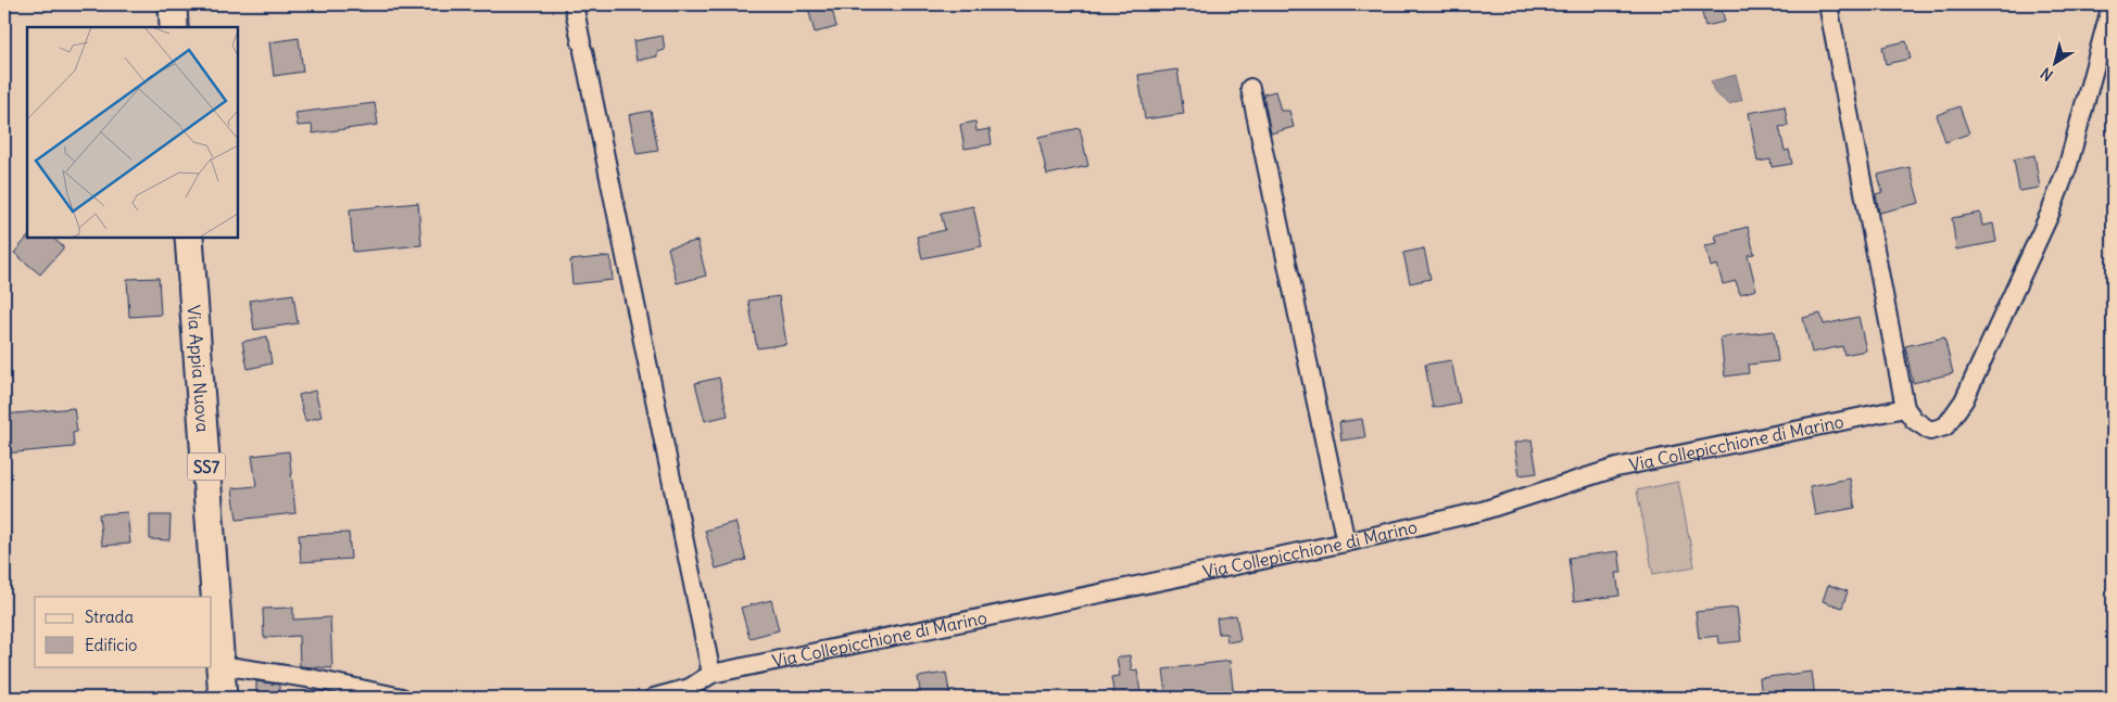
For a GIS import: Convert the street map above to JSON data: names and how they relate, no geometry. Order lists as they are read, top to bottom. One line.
{"streets":{"main road":["Via Appia Nuova","SS7"],"street":["Via Collepicchione di Marino"]},"legend":["Strada","Edificio"],"north":"bottom left"}
